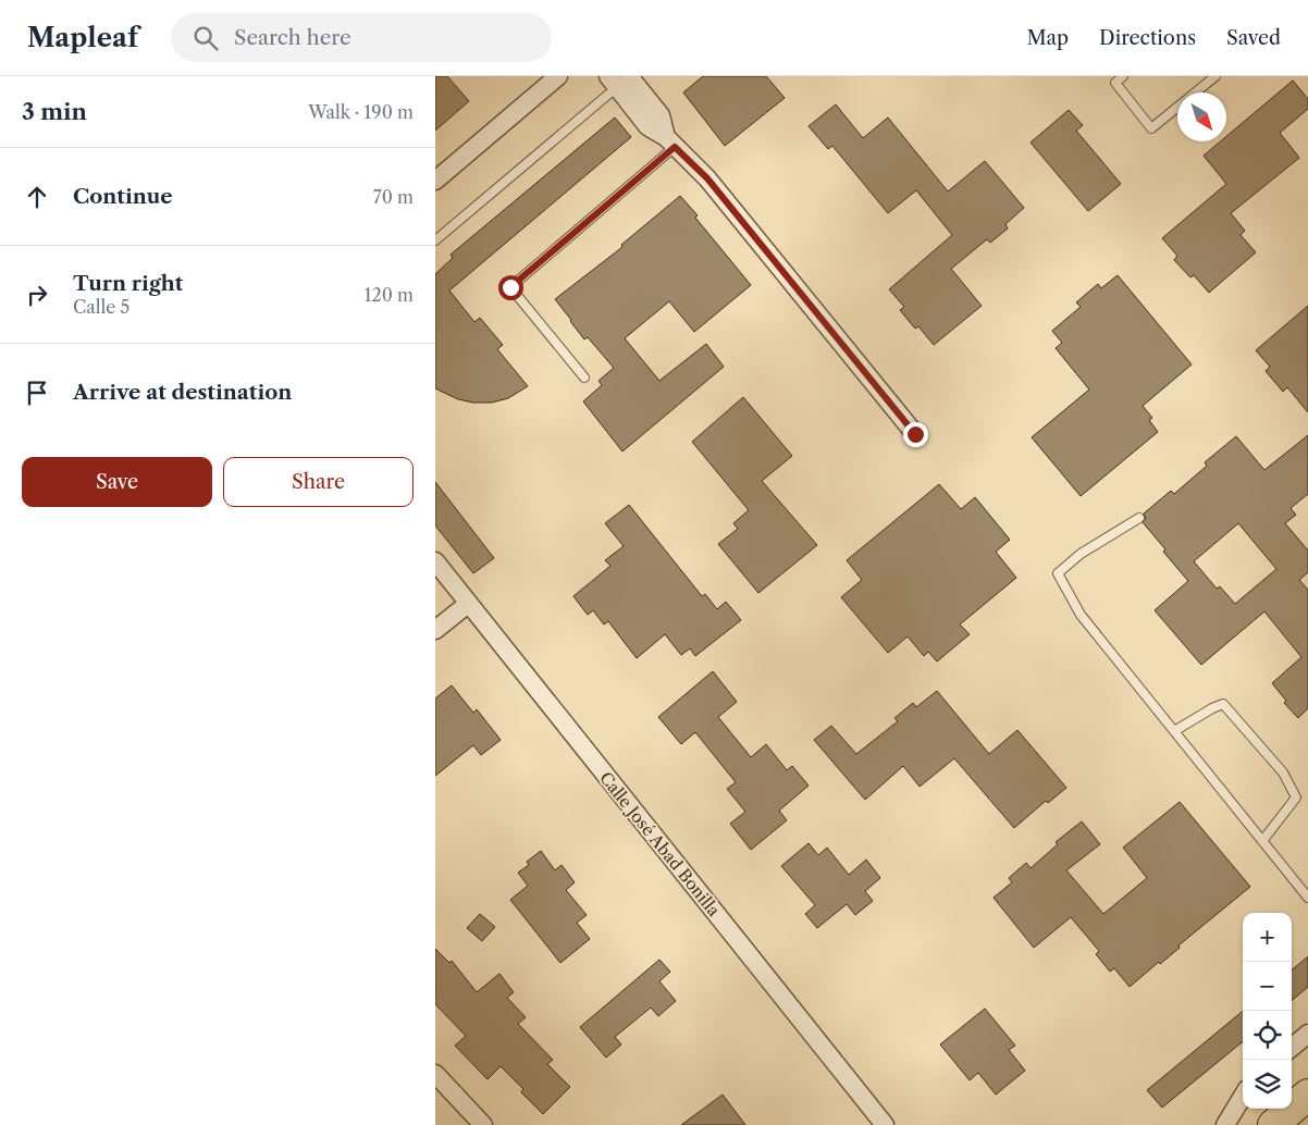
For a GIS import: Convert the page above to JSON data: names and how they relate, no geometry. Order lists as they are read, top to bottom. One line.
{"streets":{"street":["Calle José Abad Bonilla"]},"north":"bottom right","page":{"header":"Mapleaf","search":"Search here","nav":["Map","Directions","Saved"],"heading":["3 min","Walk · 190 m"],"list":[["Continue","70 m"],["Turn right","Calle 5","120 m"],"Arrive at destination"],"buttons":["Save","Share"],"map_buttons":["+","−"]}}
